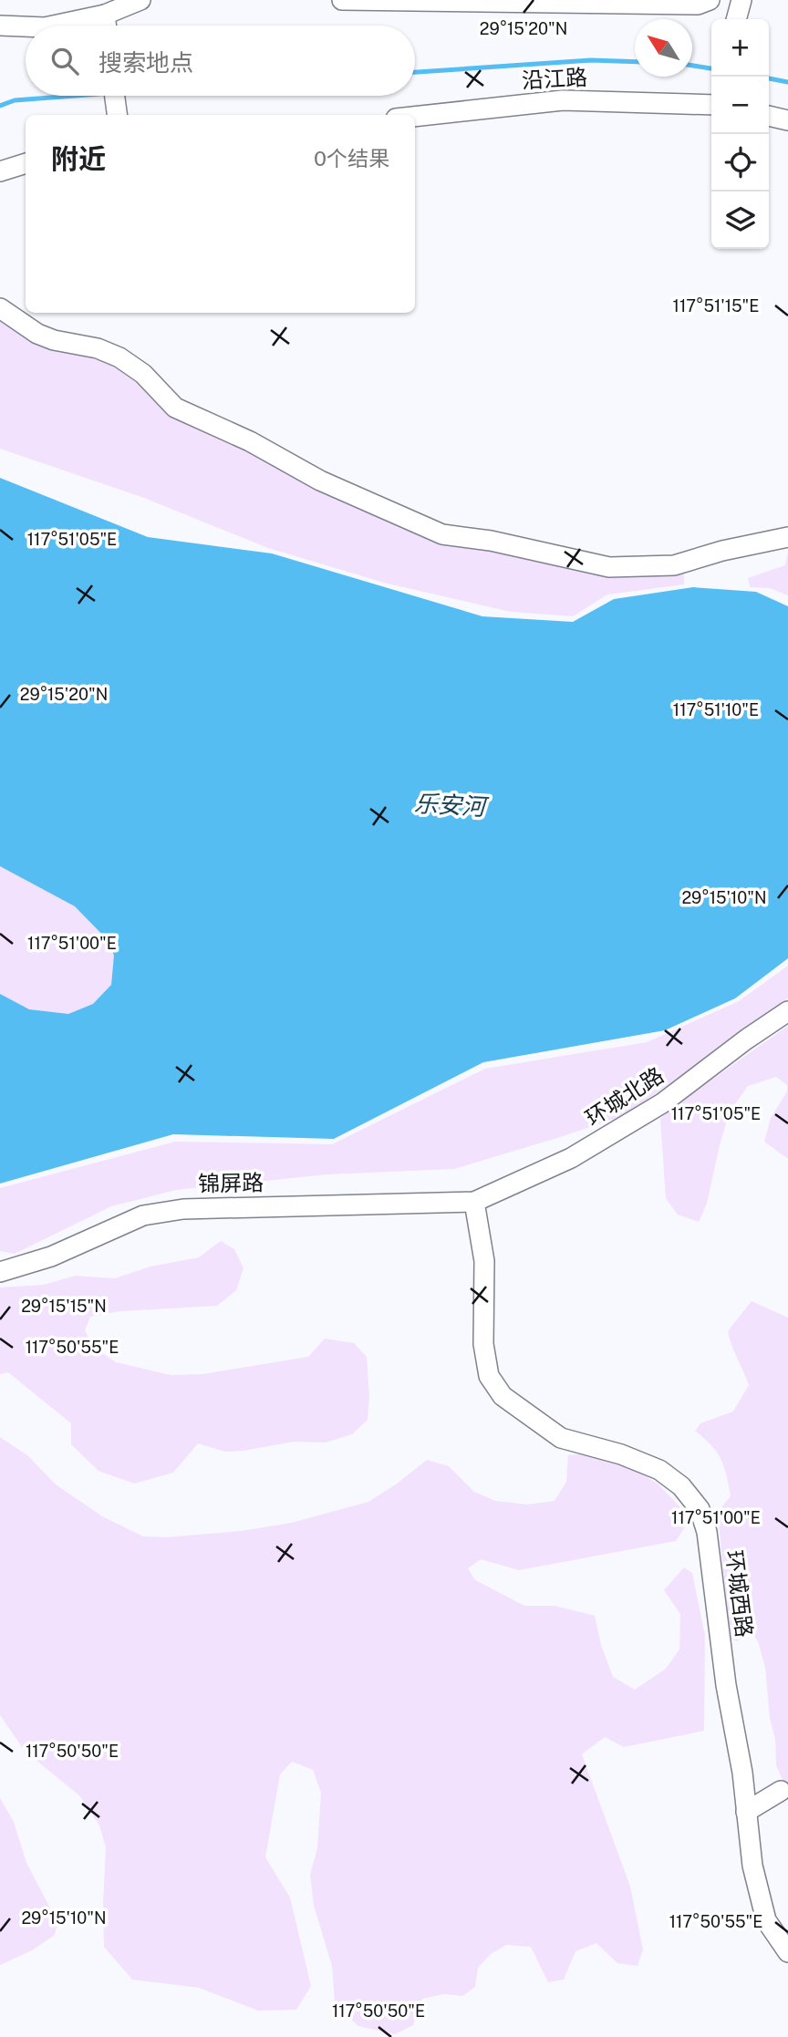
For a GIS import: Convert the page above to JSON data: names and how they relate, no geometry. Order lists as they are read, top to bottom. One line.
{"streets":{"street":["沿江路","环城北路","锦屏路","环城西路"]},"crossings":[["环城北路","锦屏路"],["环城北路","环城西路"],["锦屏路","环城西路"]],"water":["乐安河"],"north":"top left","page":{"map_buttons":["+","−"],"search":"搜索地点","heading":["附近","0个结果"]},"coordinates":["29°15'20\"N","117°51'15\"E","117°51'05\"E","117°51'10\"E","29°15'10\"N","117°51'00\"E","29°15'15\"N","117°50'55\"E","117°50'50\"E"]}
